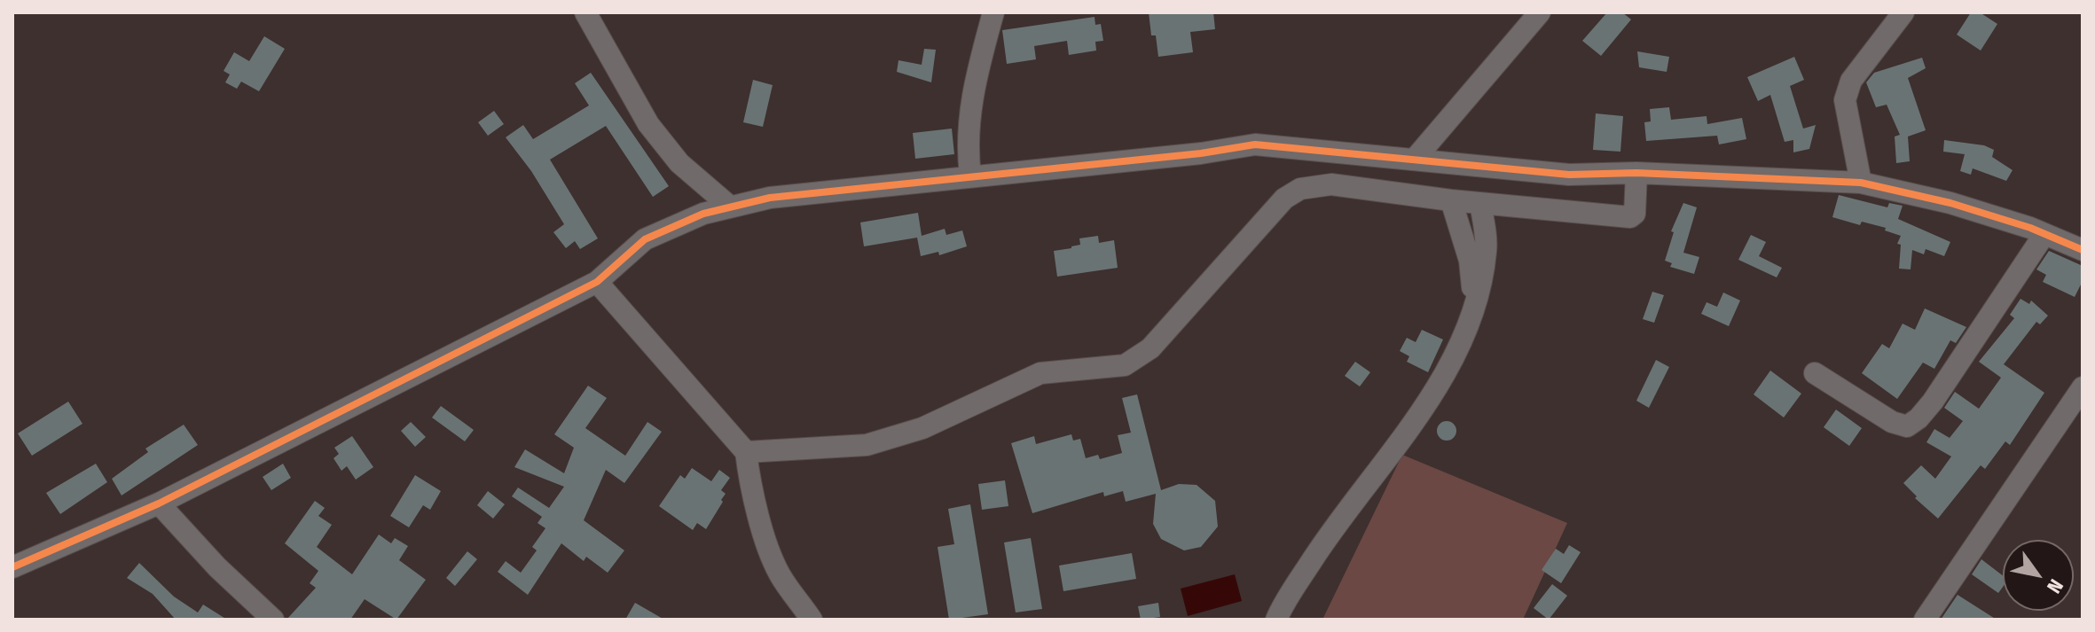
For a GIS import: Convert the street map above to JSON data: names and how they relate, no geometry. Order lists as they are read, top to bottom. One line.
{"north":"bottom right"}
